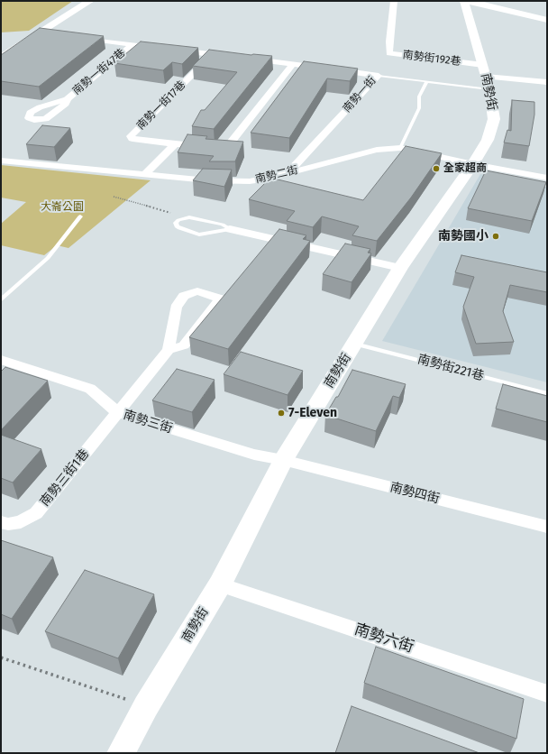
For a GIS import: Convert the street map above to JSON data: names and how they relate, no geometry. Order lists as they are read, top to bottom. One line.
{"streets":{"main road":["南勢街"],"street":["南勢街192巷","南勢一街47巷","南勢一街","南勢一街17巷","南勢二街","南勢三街","南勢三街1巷","南勢四街","南勢六街"],"lane":["南勢街221巷"]},"crossings":[["南勢街192巷","南勢街"],["南勢街","南勢二街"],["南勢街","南勢街221巷"],["南勢街","南勢三街"],["南勢街","南勢四街"],["南勢街","南勢六街"],["南勢一街","南勢一街17巷"],["南勢一街","南勢二街"],["南勢三街","南勢三街1巷"],["南勢三街","南勢四街"]],"parks":["大崙公園"],"places":["全家超商","南勢國小","7-Eleven"]}
